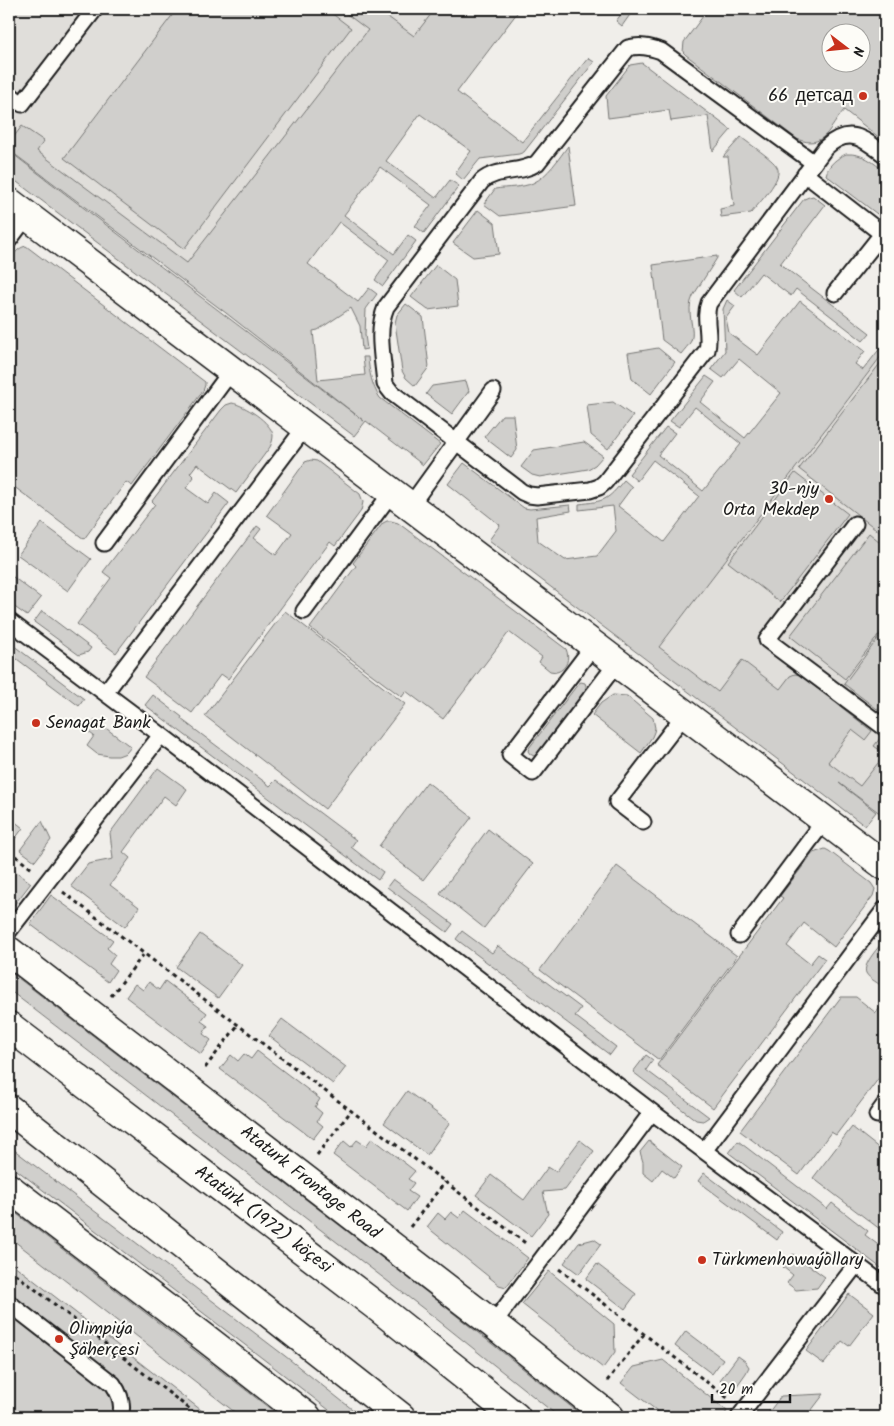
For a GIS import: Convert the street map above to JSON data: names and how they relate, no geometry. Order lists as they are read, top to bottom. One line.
{"streets":{"street":["Ataturk Frontage Road","Atatürk (1972) köçesi"]},"places":["66 детсад","30-njy Orta Mekdep","Senagat Bank","Türkmenhowaýollary","Olimpiýa Şäherçesi"],"scale_bar":"20 m","north":"right"}
